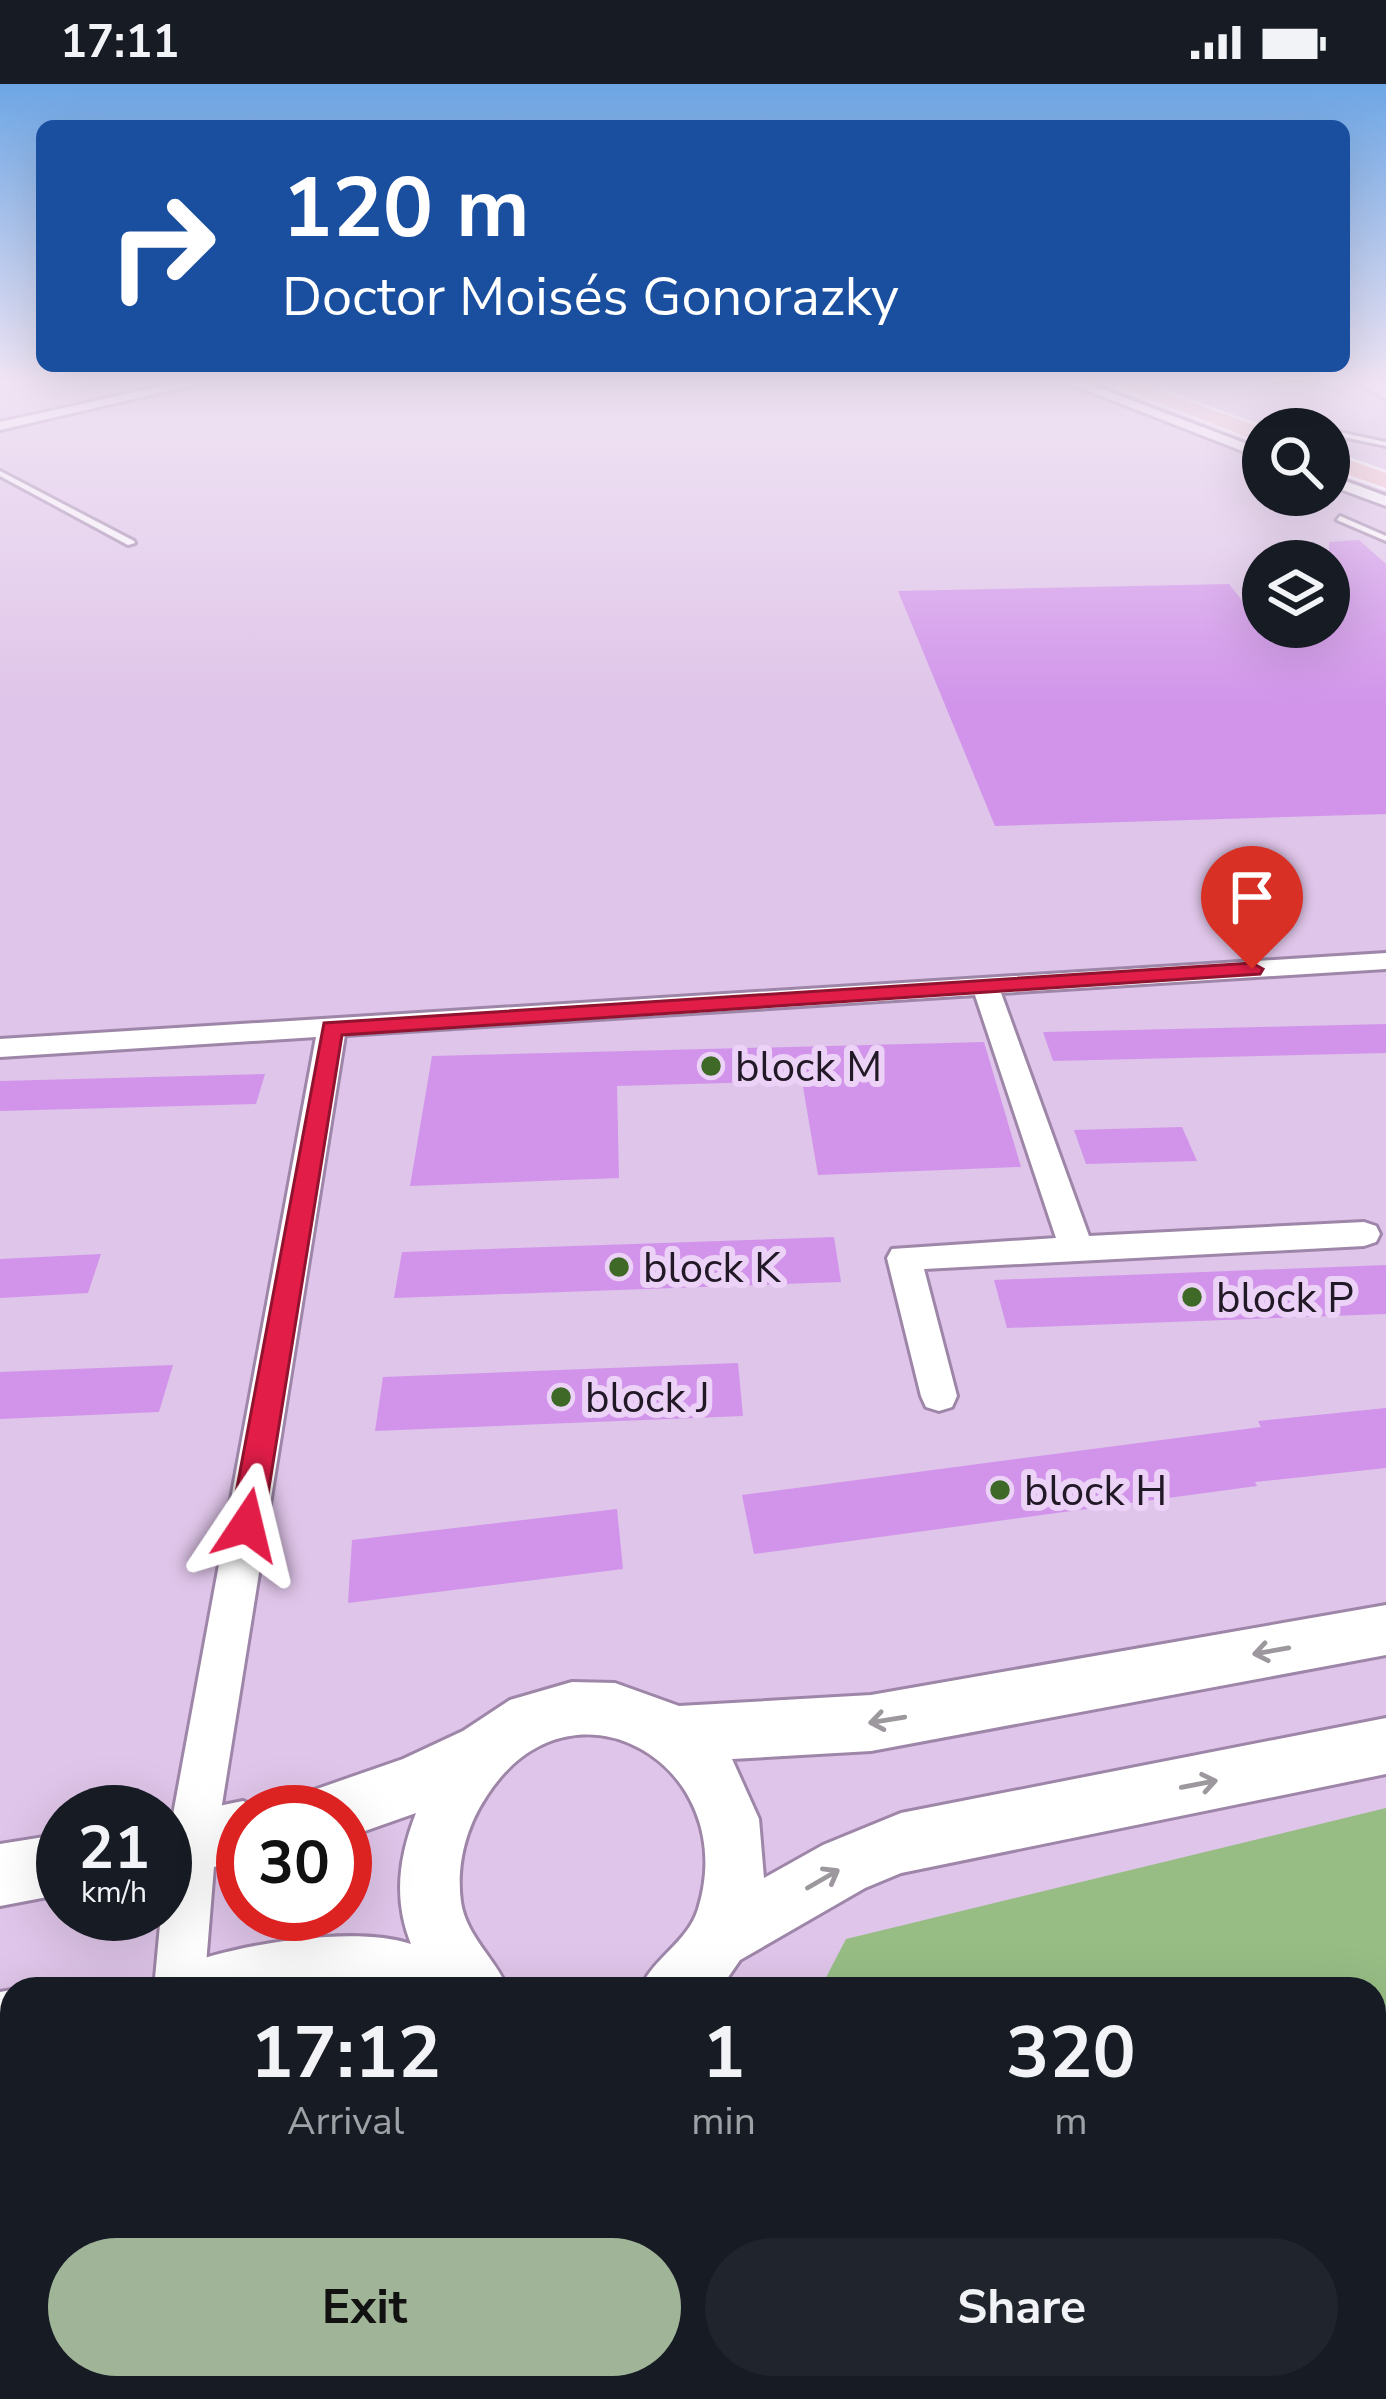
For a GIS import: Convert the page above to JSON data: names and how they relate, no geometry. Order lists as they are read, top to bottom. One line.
{"places":["block M","block K","block P","block J","block H"],"page":{"status":"17:11","turn":["120 m","Doctor Moisés Gonorazky"],"speed":"21 km/h","limit":"30","eta":["17:12","Arrival","1","min","320","m"],"buttons":["Exit","Share"]}}
